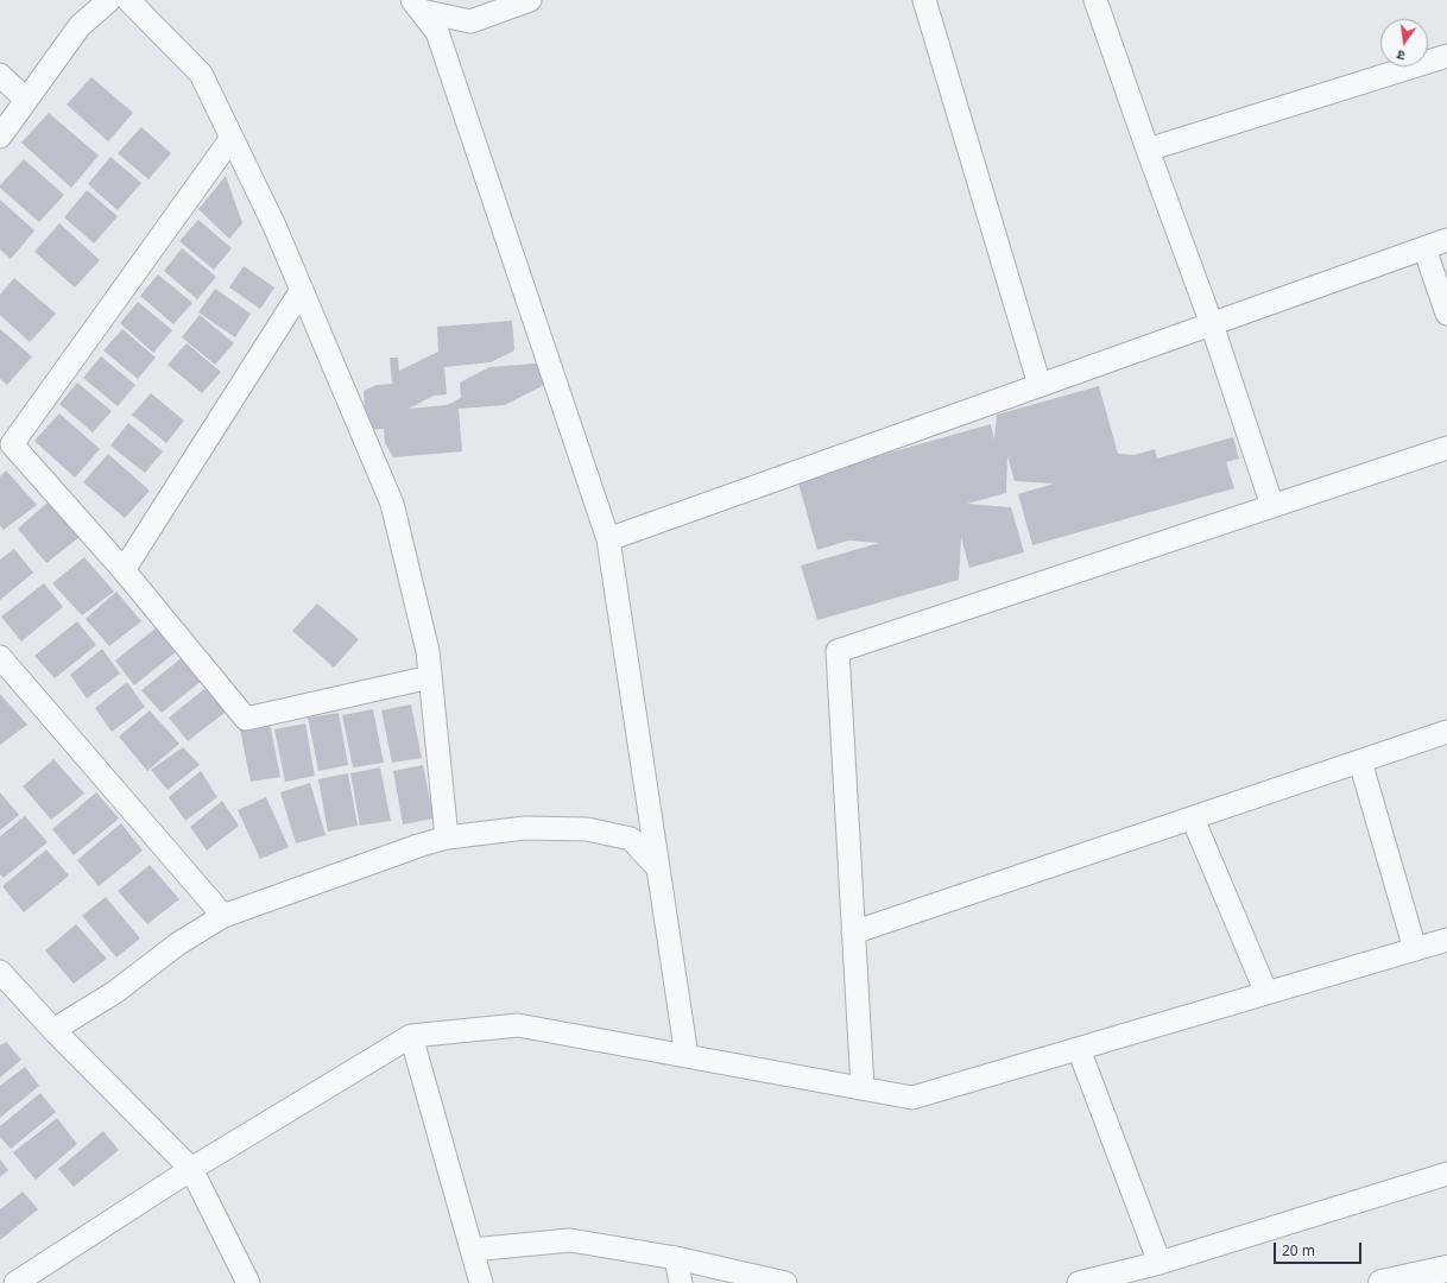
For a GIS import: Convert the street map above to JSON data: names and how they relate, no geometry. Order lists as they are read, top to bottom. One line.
{"scale_bar":"20 m","north":"bottom"}
